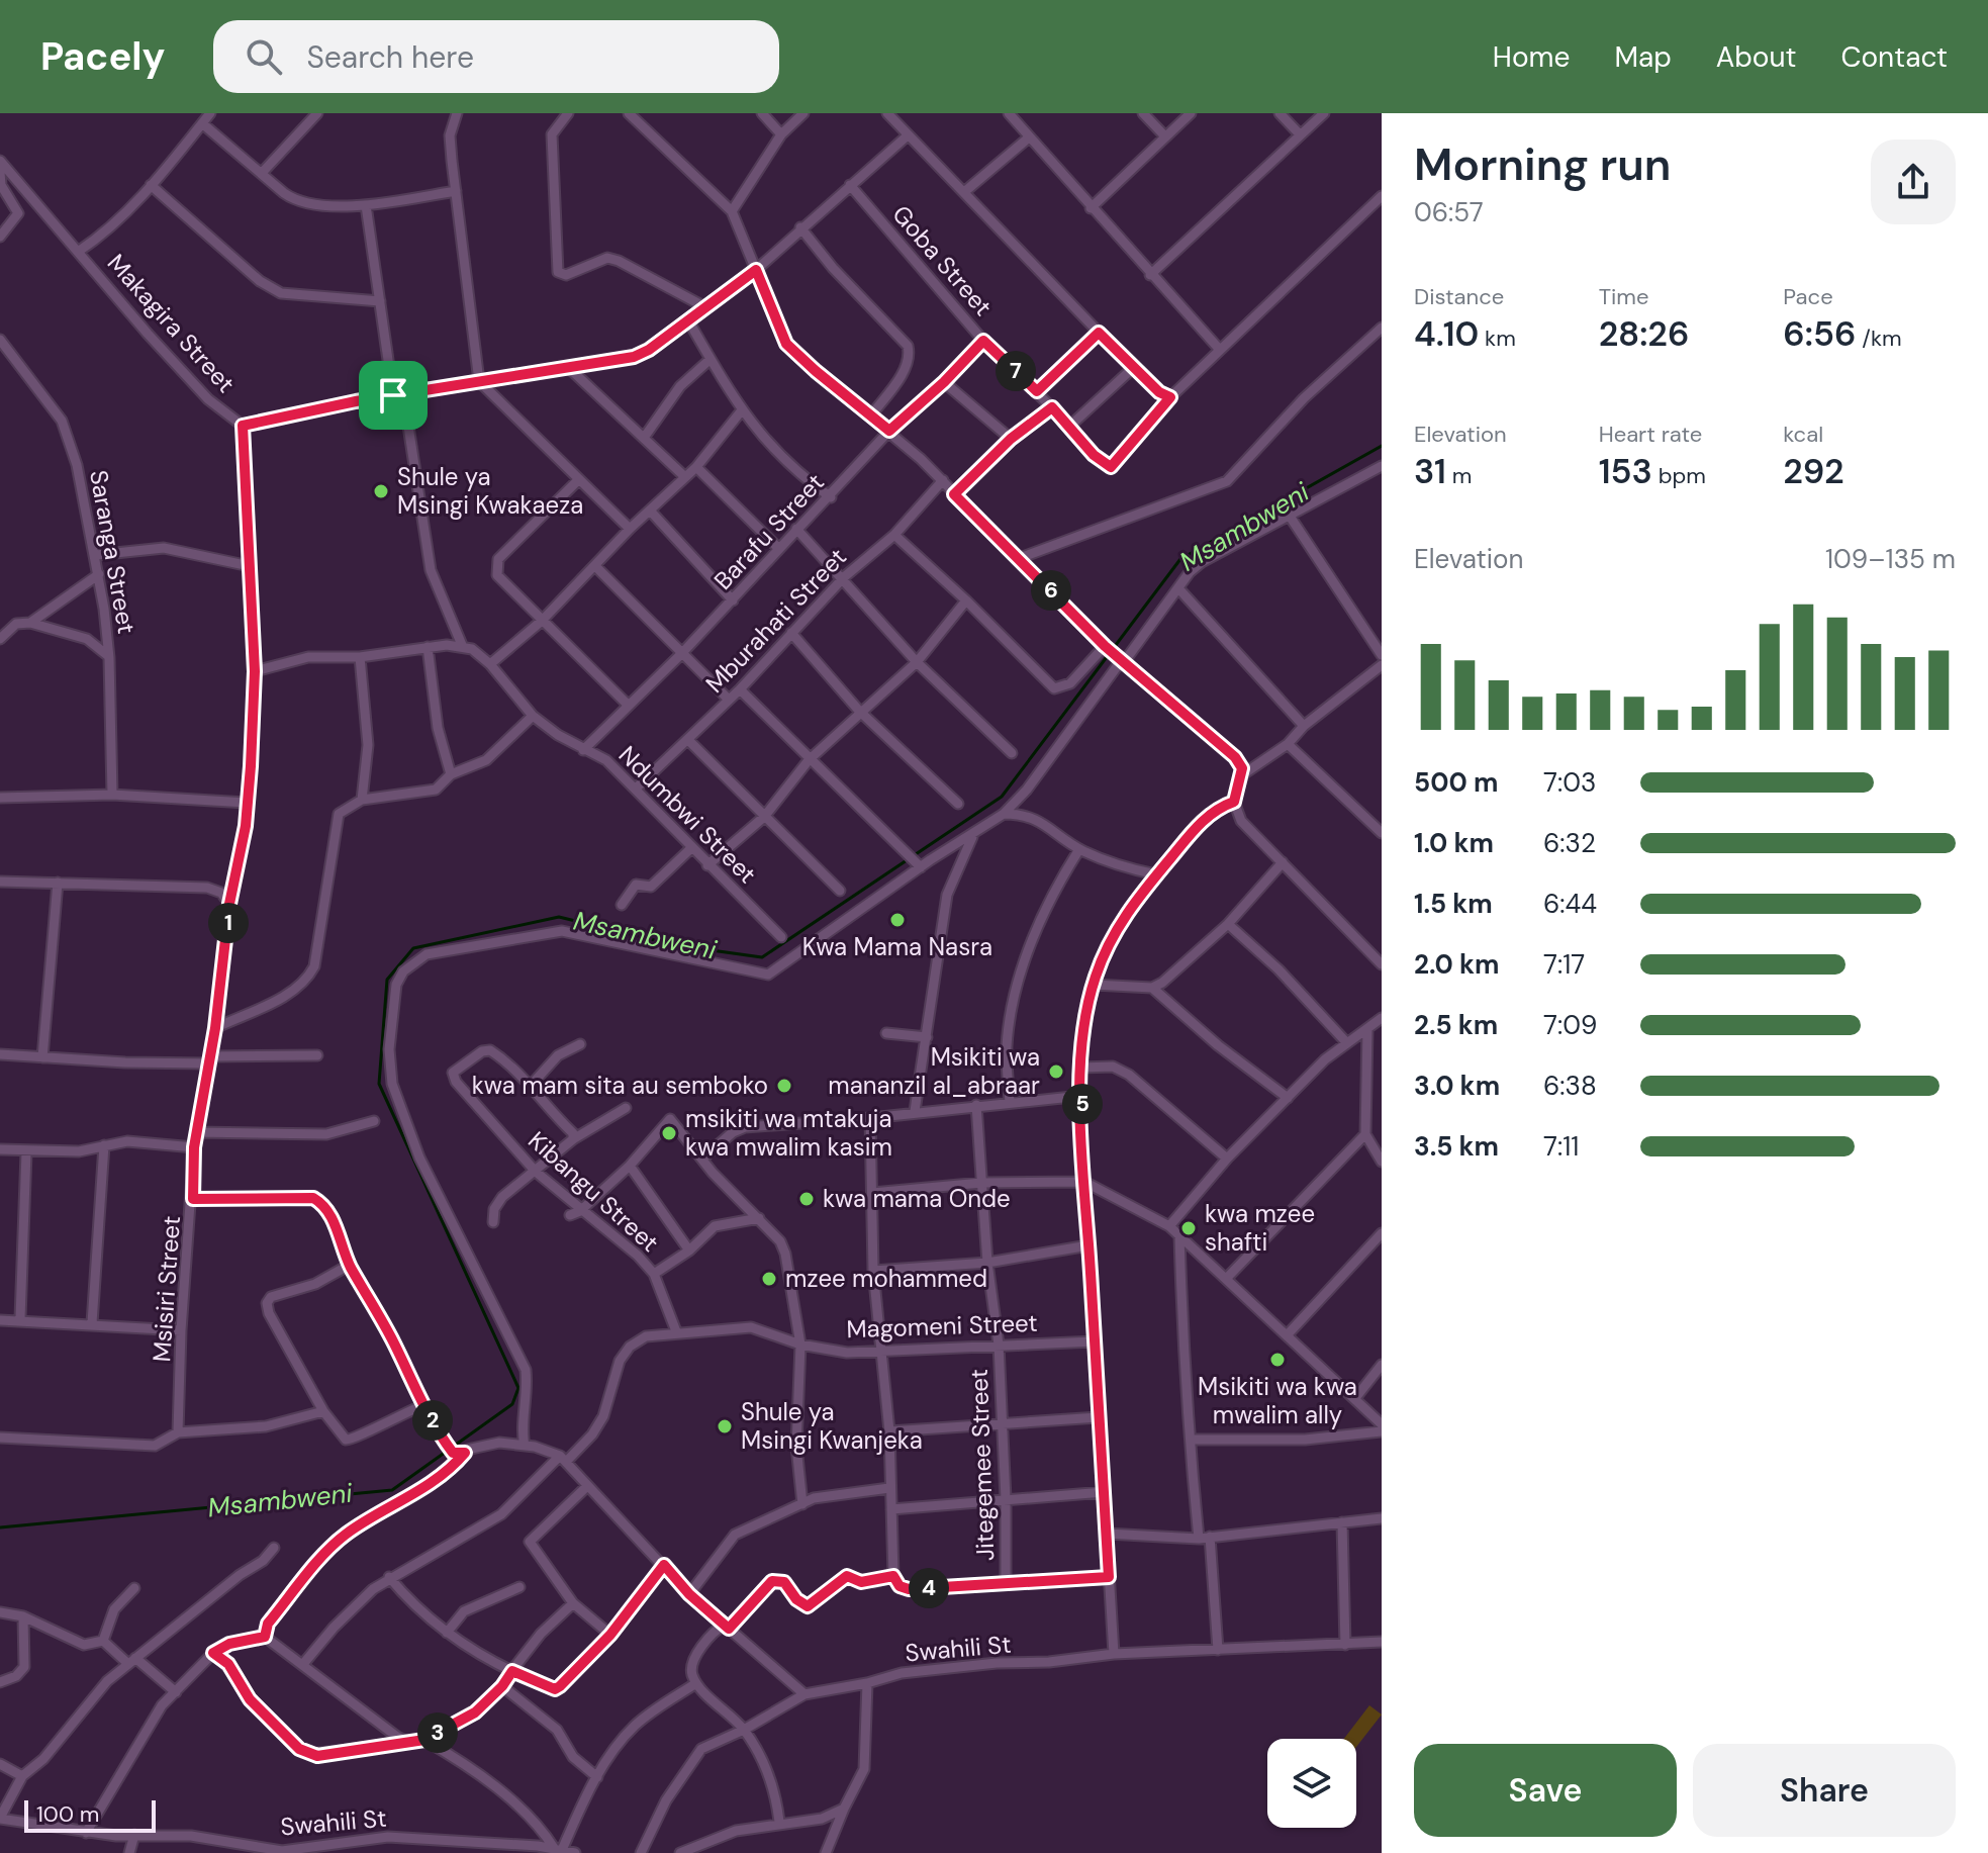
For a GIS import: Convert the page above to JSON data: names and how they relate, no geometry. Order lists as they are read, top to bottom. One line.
{"streets":{"street":["Goba Street","Makagira Street","Barafu Street","Saranga Street","Mburahati Street","Ndumbwi Street","Kibangu Street","Msisiri Street","Magomeni Street","Jitegemee Street","Swahili St"]},"crossings":[["Goba Street","Makagira Street"],["Goba Street","Barafu Street"],["Makagira Street","Msisiri Street"],["Barafu Street","Ndumbwi Street"],["Mburahati Street","Ndumbwi Street"],["Kibangu Street","Magomeni Street"],["Magomeni Street","Jitegemee Street"]],"water":["Msambweni"],"places":["Shule ya Msingi Kwakaeza","Kwa Mama Nasra","Msikiti wa mananzil al_abraar","kwa mam sita au semboko","msikiti wa mtakuja kwa mwalim kasim","kwa mama Onde","kwa mzee shafti","mzee mohammed","Msikiti wa kwa mwalim ally","Shule ya Msingi Kwanjeka"],"scale_bar":"100 m","page":{"header":"Pacely","search":"Search here","nav":["Home","Map","About","Contact"],"heading":["Morning run","06:57"],"stats":[["Distance","4.10 km"],["Time","28:26"],["Pace","6:56 /km"],["Elevation","31 m"],["Heart rate","153 bpm"],["kcal","292"]],"pins":["7","6","1","5","2","4","3"],"chart":["Elevation","109–135 m"],"list":[{"name":"500 m","note":"7:03"},{"name":"1.0 km","note":"6:32"},{"name":"1.5 km","note":"6:44"},{"name":"2.0 km","note":"7:17"},{"name":"2.5 km","note":"7:09"},{"name":"3.0 km","note":"6:38"},{"name":"3.5 km","note":"7:11"}],"buttons":["Save","Share"],"scale":"100 m"}}
